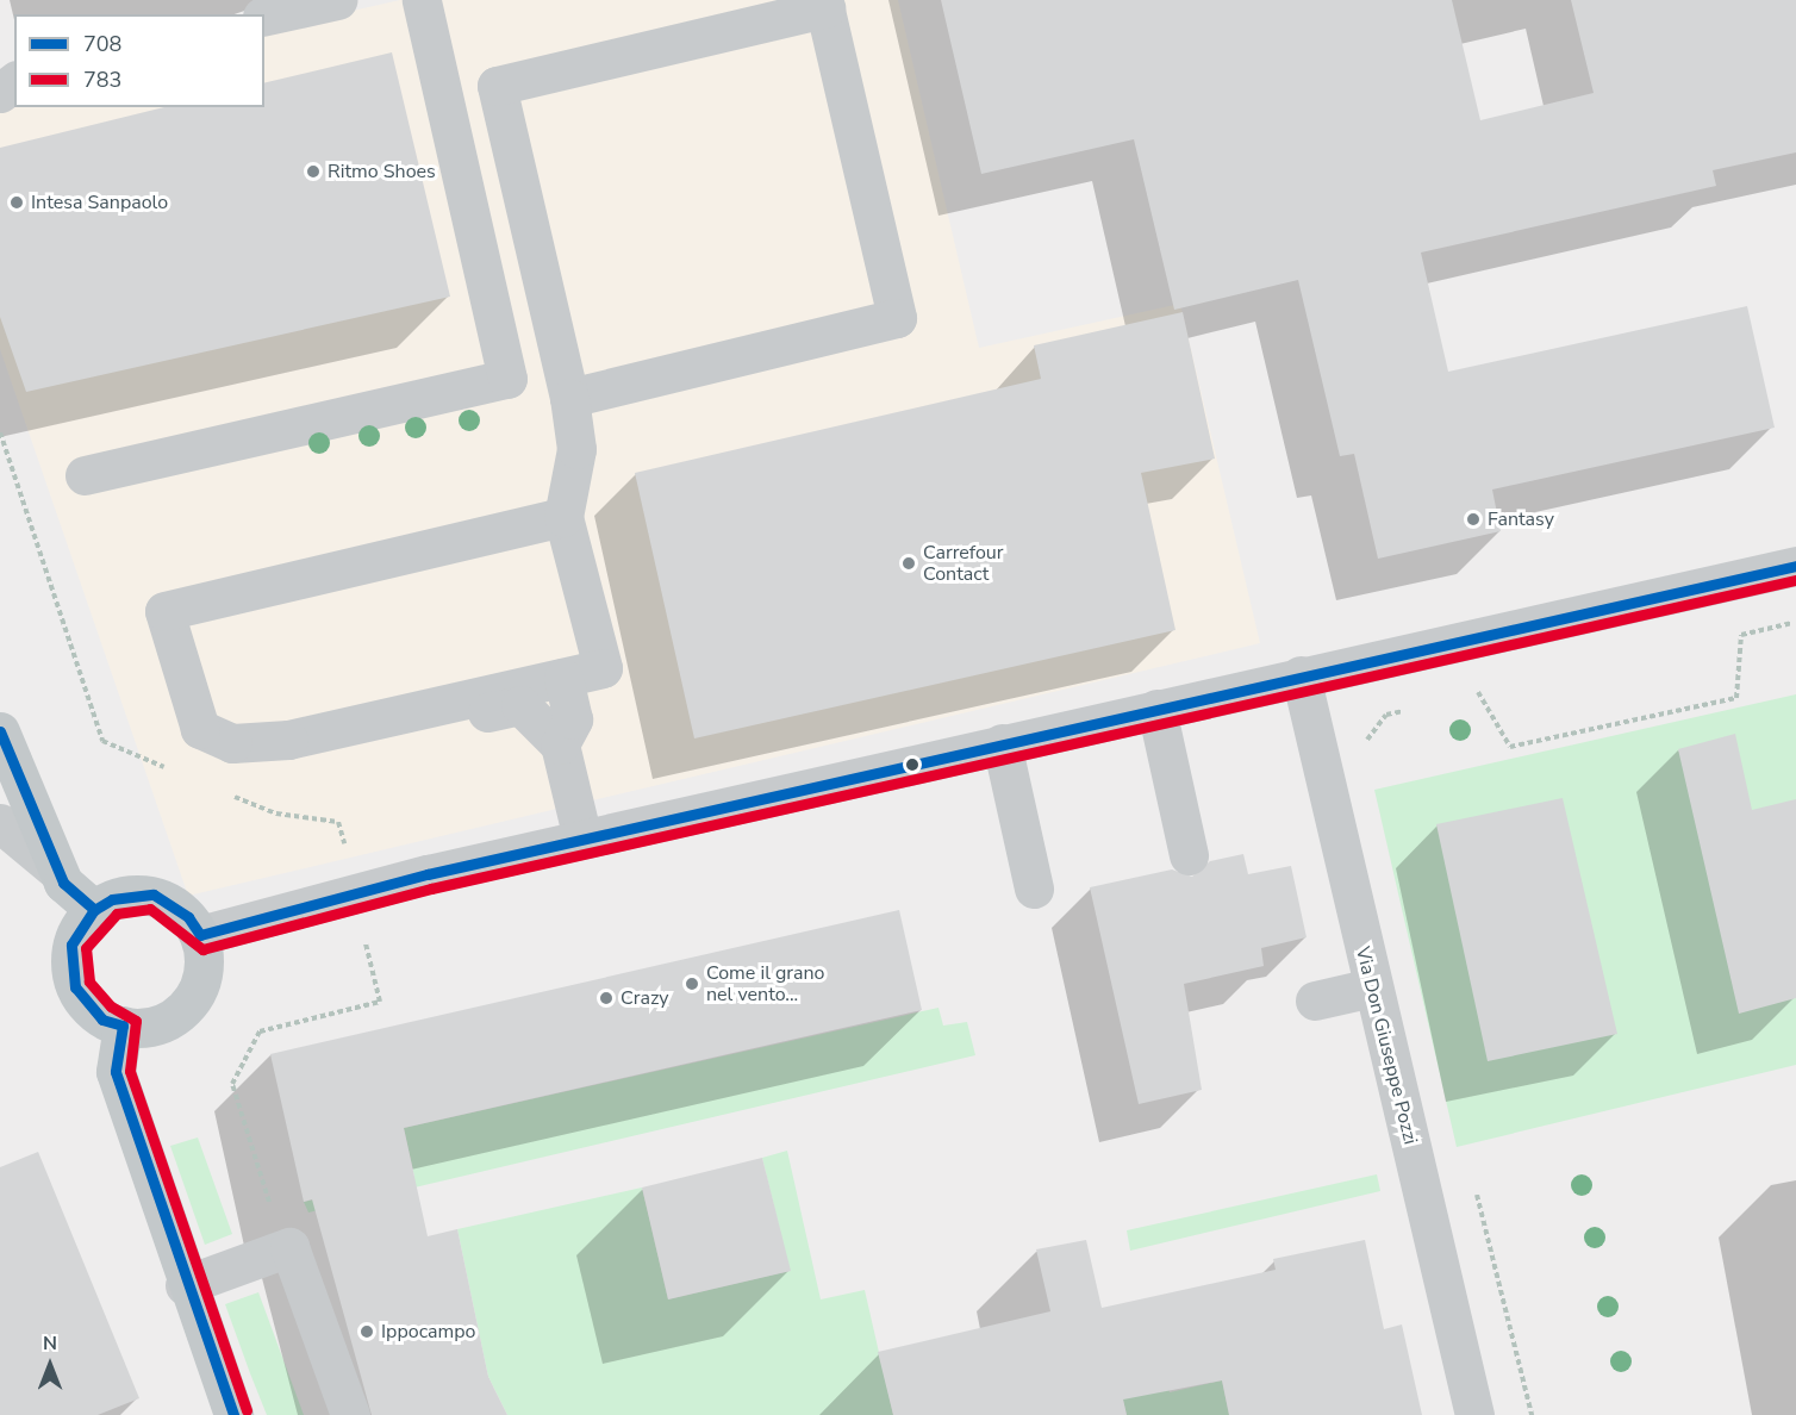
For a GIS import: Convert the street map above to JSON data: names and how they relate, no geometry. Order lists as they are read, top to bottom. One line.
{"streets":{"street":["Via Don Giuseppe Pozzi"]},"places":["Ritmo Shoes","Intesa Sanpaolo","Fantasy","Carrefour Contact","Come il grano nel vento...","Crazy","Ippocampo"],"lines":["transit line 708","transit line 783"],"legend":["708","783"],"north":"top"}
